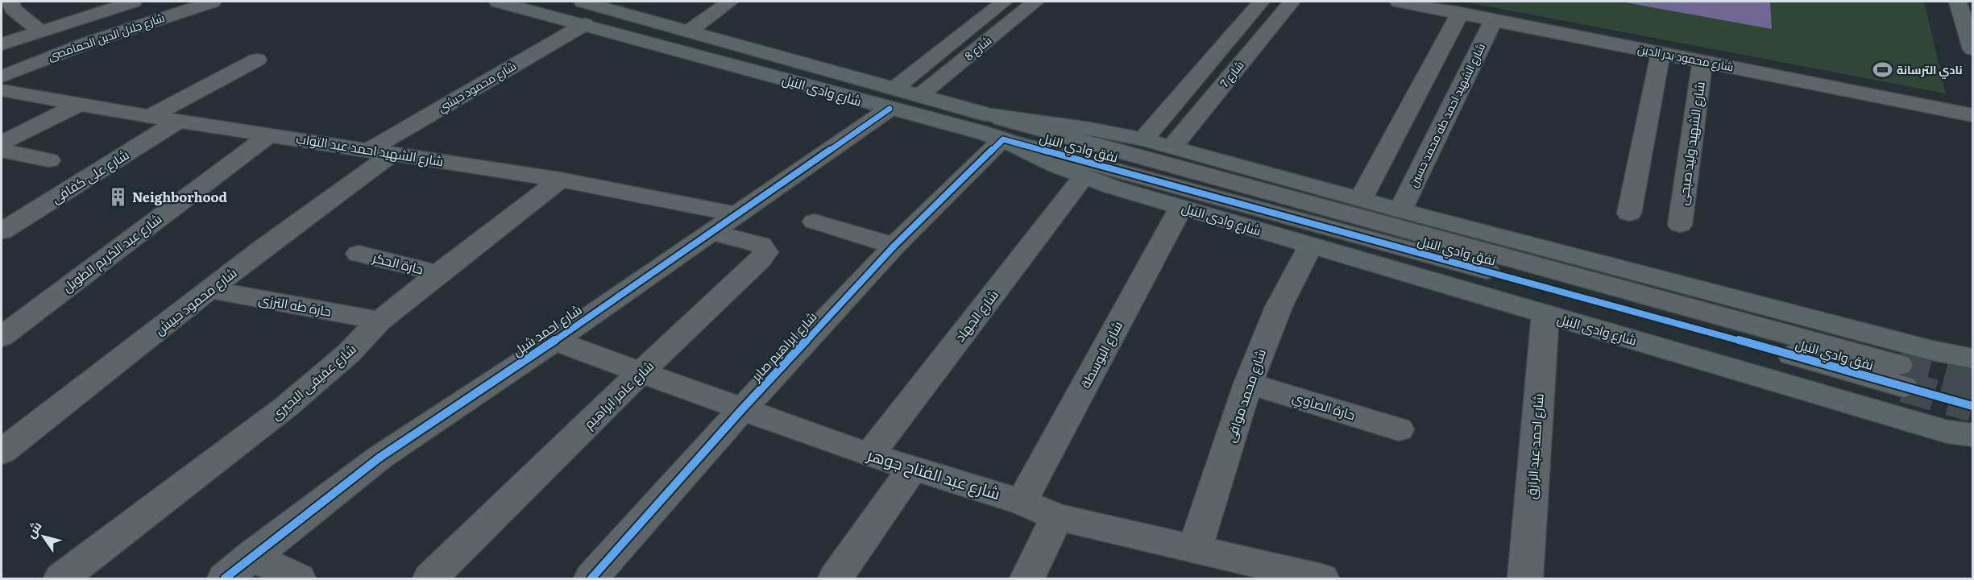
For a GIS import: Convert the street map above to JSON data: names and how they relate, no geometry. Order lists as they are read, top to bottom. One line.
{"streets":{"main road":["شارع وادى النيل"],"street":["شارع جلال الدين الحمامصى","شارع 8","شارع محمود بدر الدين","شارع 7","شارع محمود حبشي","شارع الشهيد احمد طه محمد حسين","شارع الشهيد وليد صبحى","نفق وادي النيل","شارع الشهيد احمد عبد التواب","شارع على كفافى","شارع عبد الكريم الطويل","حارة الحكر","شارع محمود حبيش","حارة طه الترزى","شارع الجهاد","شارع احمد شبل","شارع ابراهيم صابر","شارع البوسطة","شارع عفيفى البحيرى","شارع عامر ابراهيم","شارع محمد موافى","حارة الصاوي","شارع احمد عبد الرازق","شارع عبد الفتاح جوهر"]},"crossings":[["شارع 8","شارع وادى النيل"],["شارع 8","شارع احمد شبل"],["شارع محمود بدر الدين","شارع الشهيد احمد طه محمد حسين"],["شارع محمود بدر الدين","شارع الشهيد وليد صبحى"],["شارع 7","شارع وادى النيل"],["شارع محمود حبشي","شارع وادى النيل"],["شارع محمود حبشي","شارع الشهيد احمد عبد التواب"],["شارع محمود حبشي","شارع محمود حبيش"],["شارع وادى النيل","شارع الشهيد احمد طه محمد حسين"],["شارع وادى النيل","نفق وادي النيل"],["شارع وادى النيل","شارع الجهاد"],["شارع وادى النيل","شارع احمد شبل"],["شارع وادى النيل","شارع ابراهيم صابر"],["شارع وادى النيل","شارع البوسطة"],["شارع وادى النيل","شارع محمد موافى"],["شارع وادى النيل","شارع احمد عبد الرازق"],["نفق وادي النيل","شارع ابراهيم صابر"],["شارع الشهيد احمد عبد التواب","شارع على كفافى"],["شارع الشهيد احمد عبد التواب","شارع عبد الكريم الطويل"],["شارع الشهيد احمد عبد التواب","شارع محمود حبيش"],["شارع الشهيد احمد عبد التواب","شارع احمد شبل"],["شارع الشهيد احمد عبد التواب","شارع عفيفى البحيرى"],["حارة الحكر","شارع عفيفى البحيرى"],["شارع محمود حبيش","حارة طه الترزى"],["حارة طه الترزى","شارع عفيفى البحيرى"],["شارع الجهاد","شارع عبد الفتاح جوهر"],["شارع احمد شبل","شارع عامر ابراهيم"],["شارع احمد شبل","شارع عبد الفتاح جوهر"],["شارع ابراهيم صابر","شارع عبد الفتاح جوهر"],["شارع البوسطة","شارع عبد الفتاح جوهر"],["شارع عامر ابراهيم","شارع عبد الفتاح جوهر"],["شارع محمد موافى","حارة الصاوي"],["شارع محمد موافى","شارع عبد الفتاح جوهر"]],"places":{"sports":["نادي الترسانة"],"building":["Neighborhood"]},"north":"top left"}
